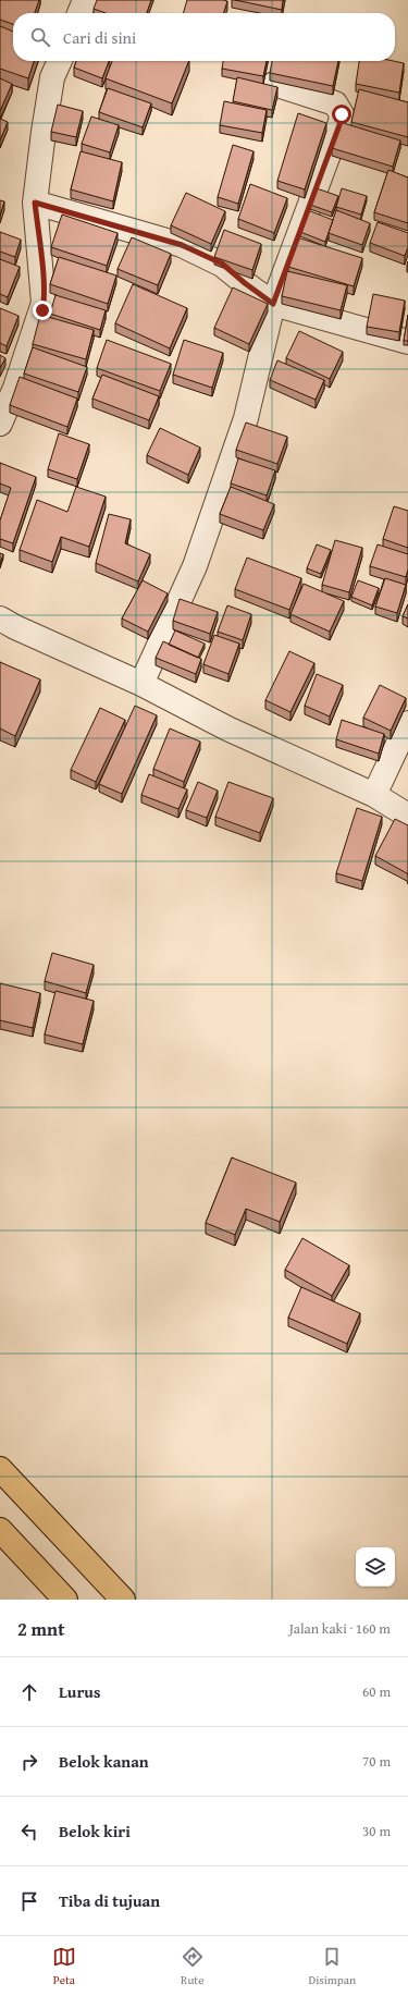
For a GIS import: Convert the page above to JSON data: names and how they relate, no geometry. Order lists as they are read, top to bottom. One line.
{"page":{"search":"Cari di sini","heading":["2 mnt","Jalan kaki · 160 m"],"list":[["Lurus","60 m"],["Belok kanan","70 m"],["Belok kiri","30 m"],"Tiba di tujuan"],"nav":["Peta","Rute","Disimpan"]}}
